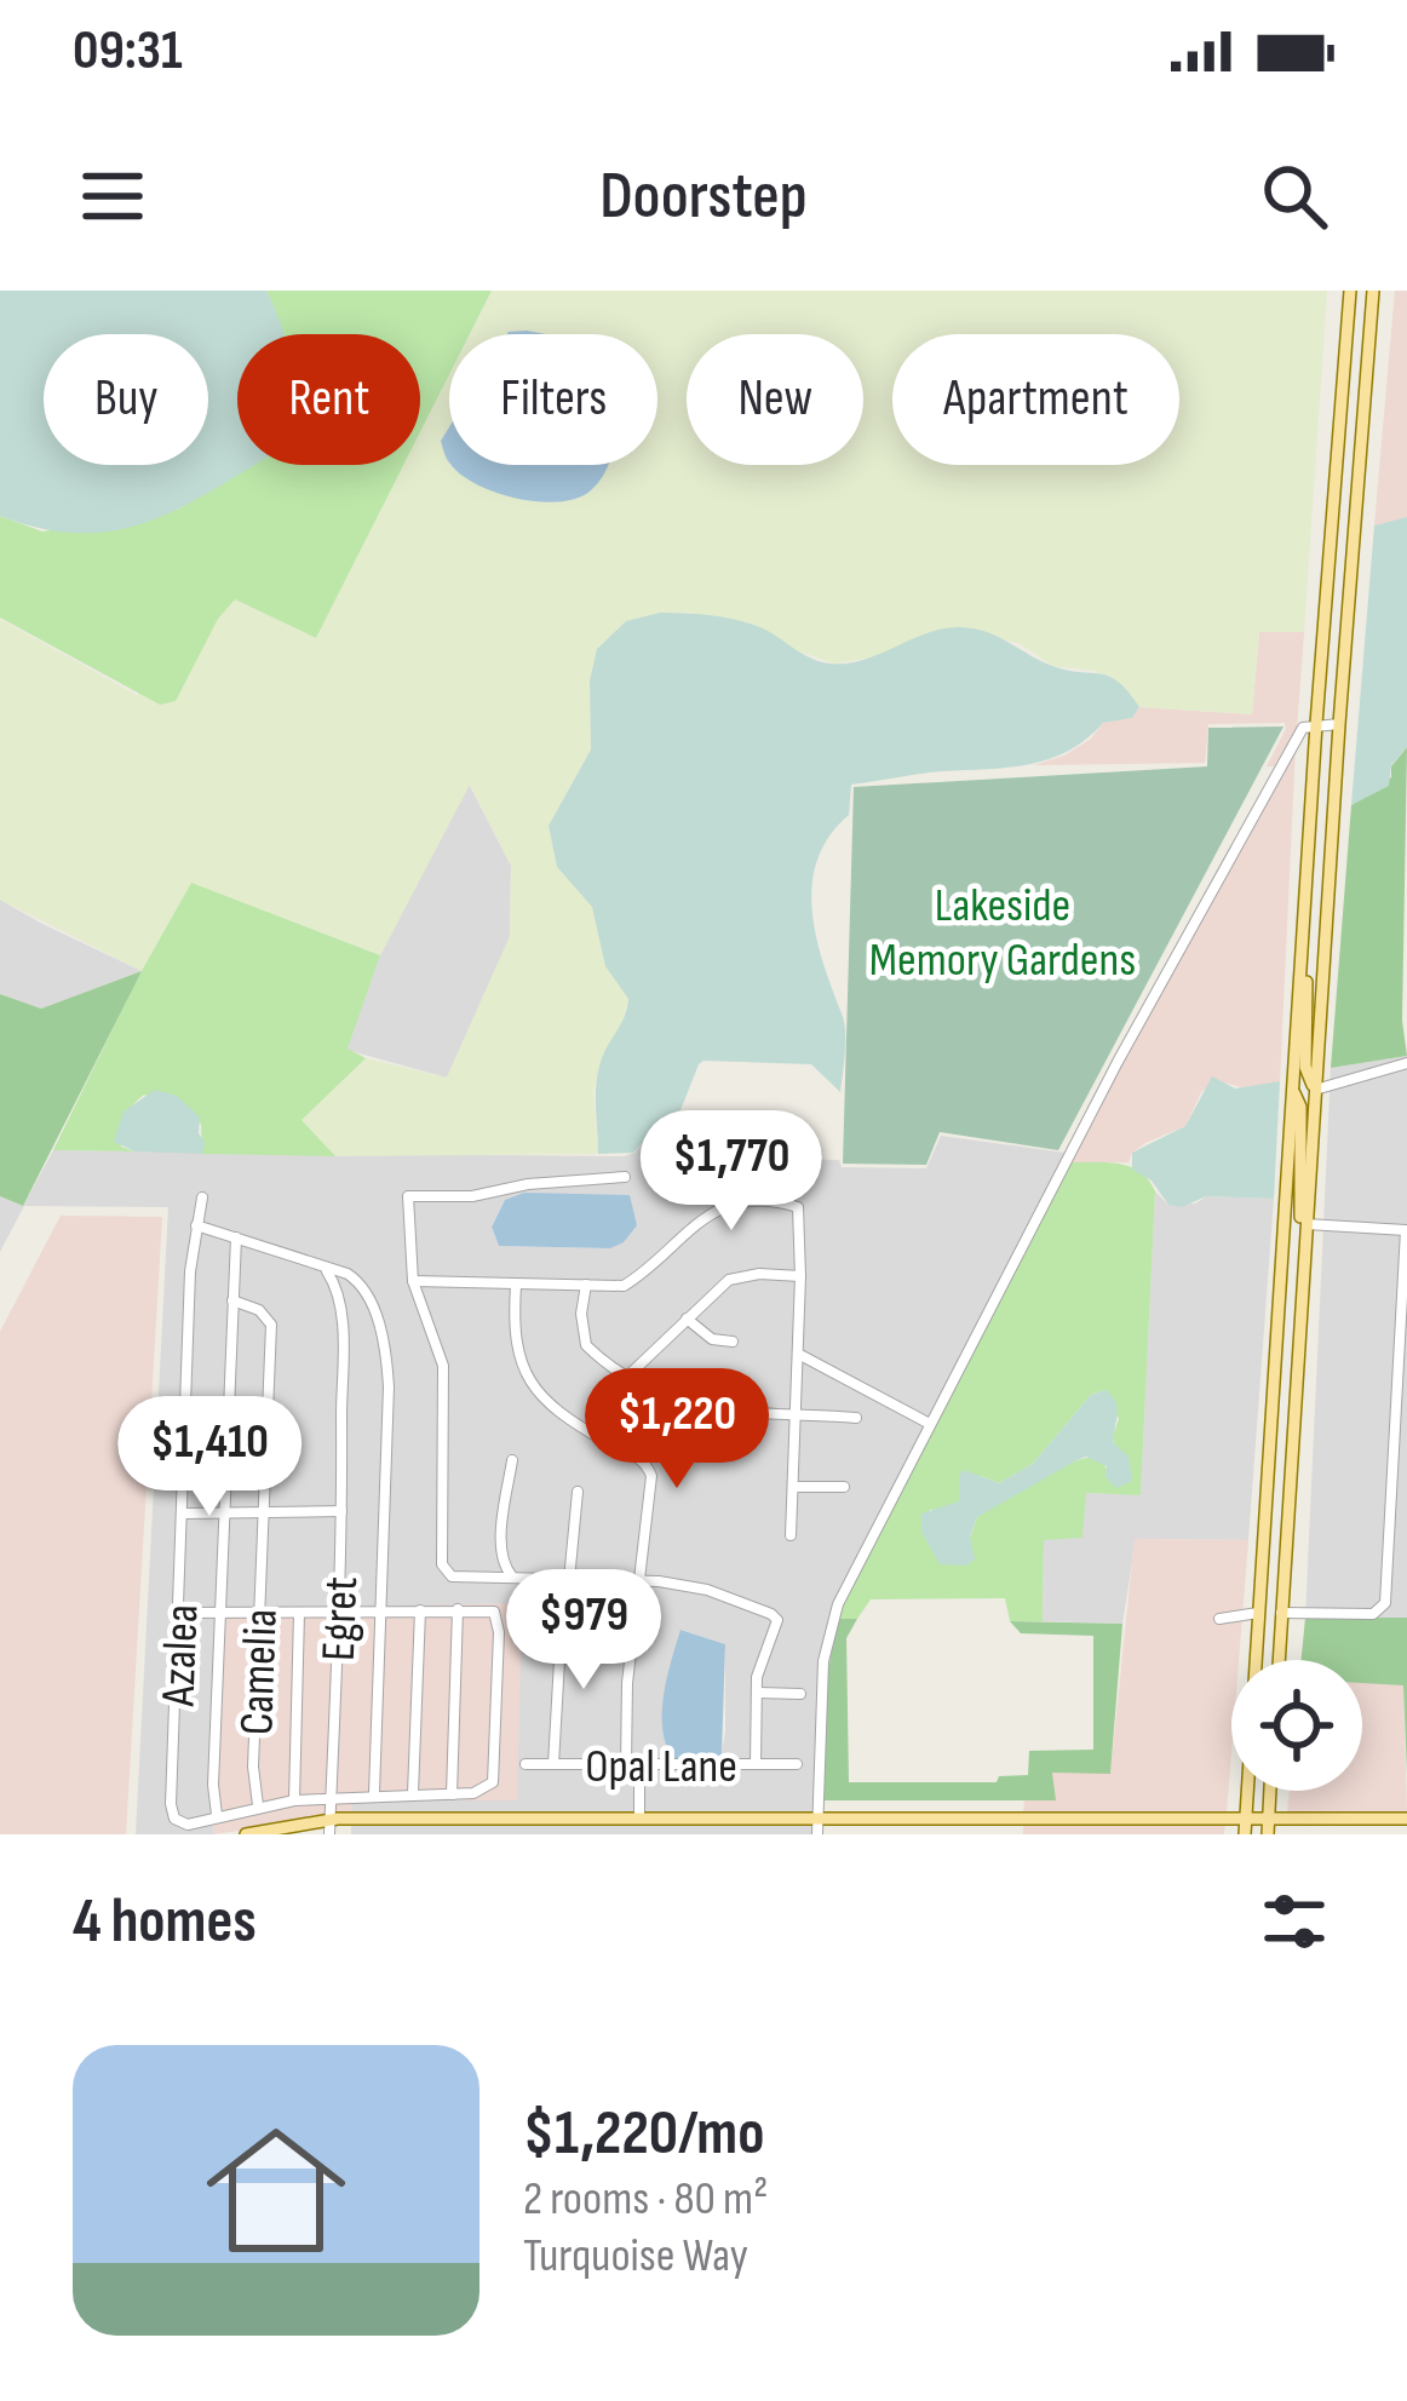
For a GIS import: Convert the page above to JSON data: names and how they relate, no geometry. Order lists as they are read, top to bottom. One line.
{"streets":{"street":["Egret","Azalea","Camelia","Opal Lane"]},"parks":["Lakeside Memory Gardens"],"page":{"status":"09:31","header":"Doorstep","chip":["Buy","Rent","Filters","New","Apartment"],"price":["$1,770","$1,220","$1,410","$979"],"heading":"4 homes","list":[{"name":"$1,220/mo","note":"2 rooms · 80 m² · Turquoise Way"}]}}
